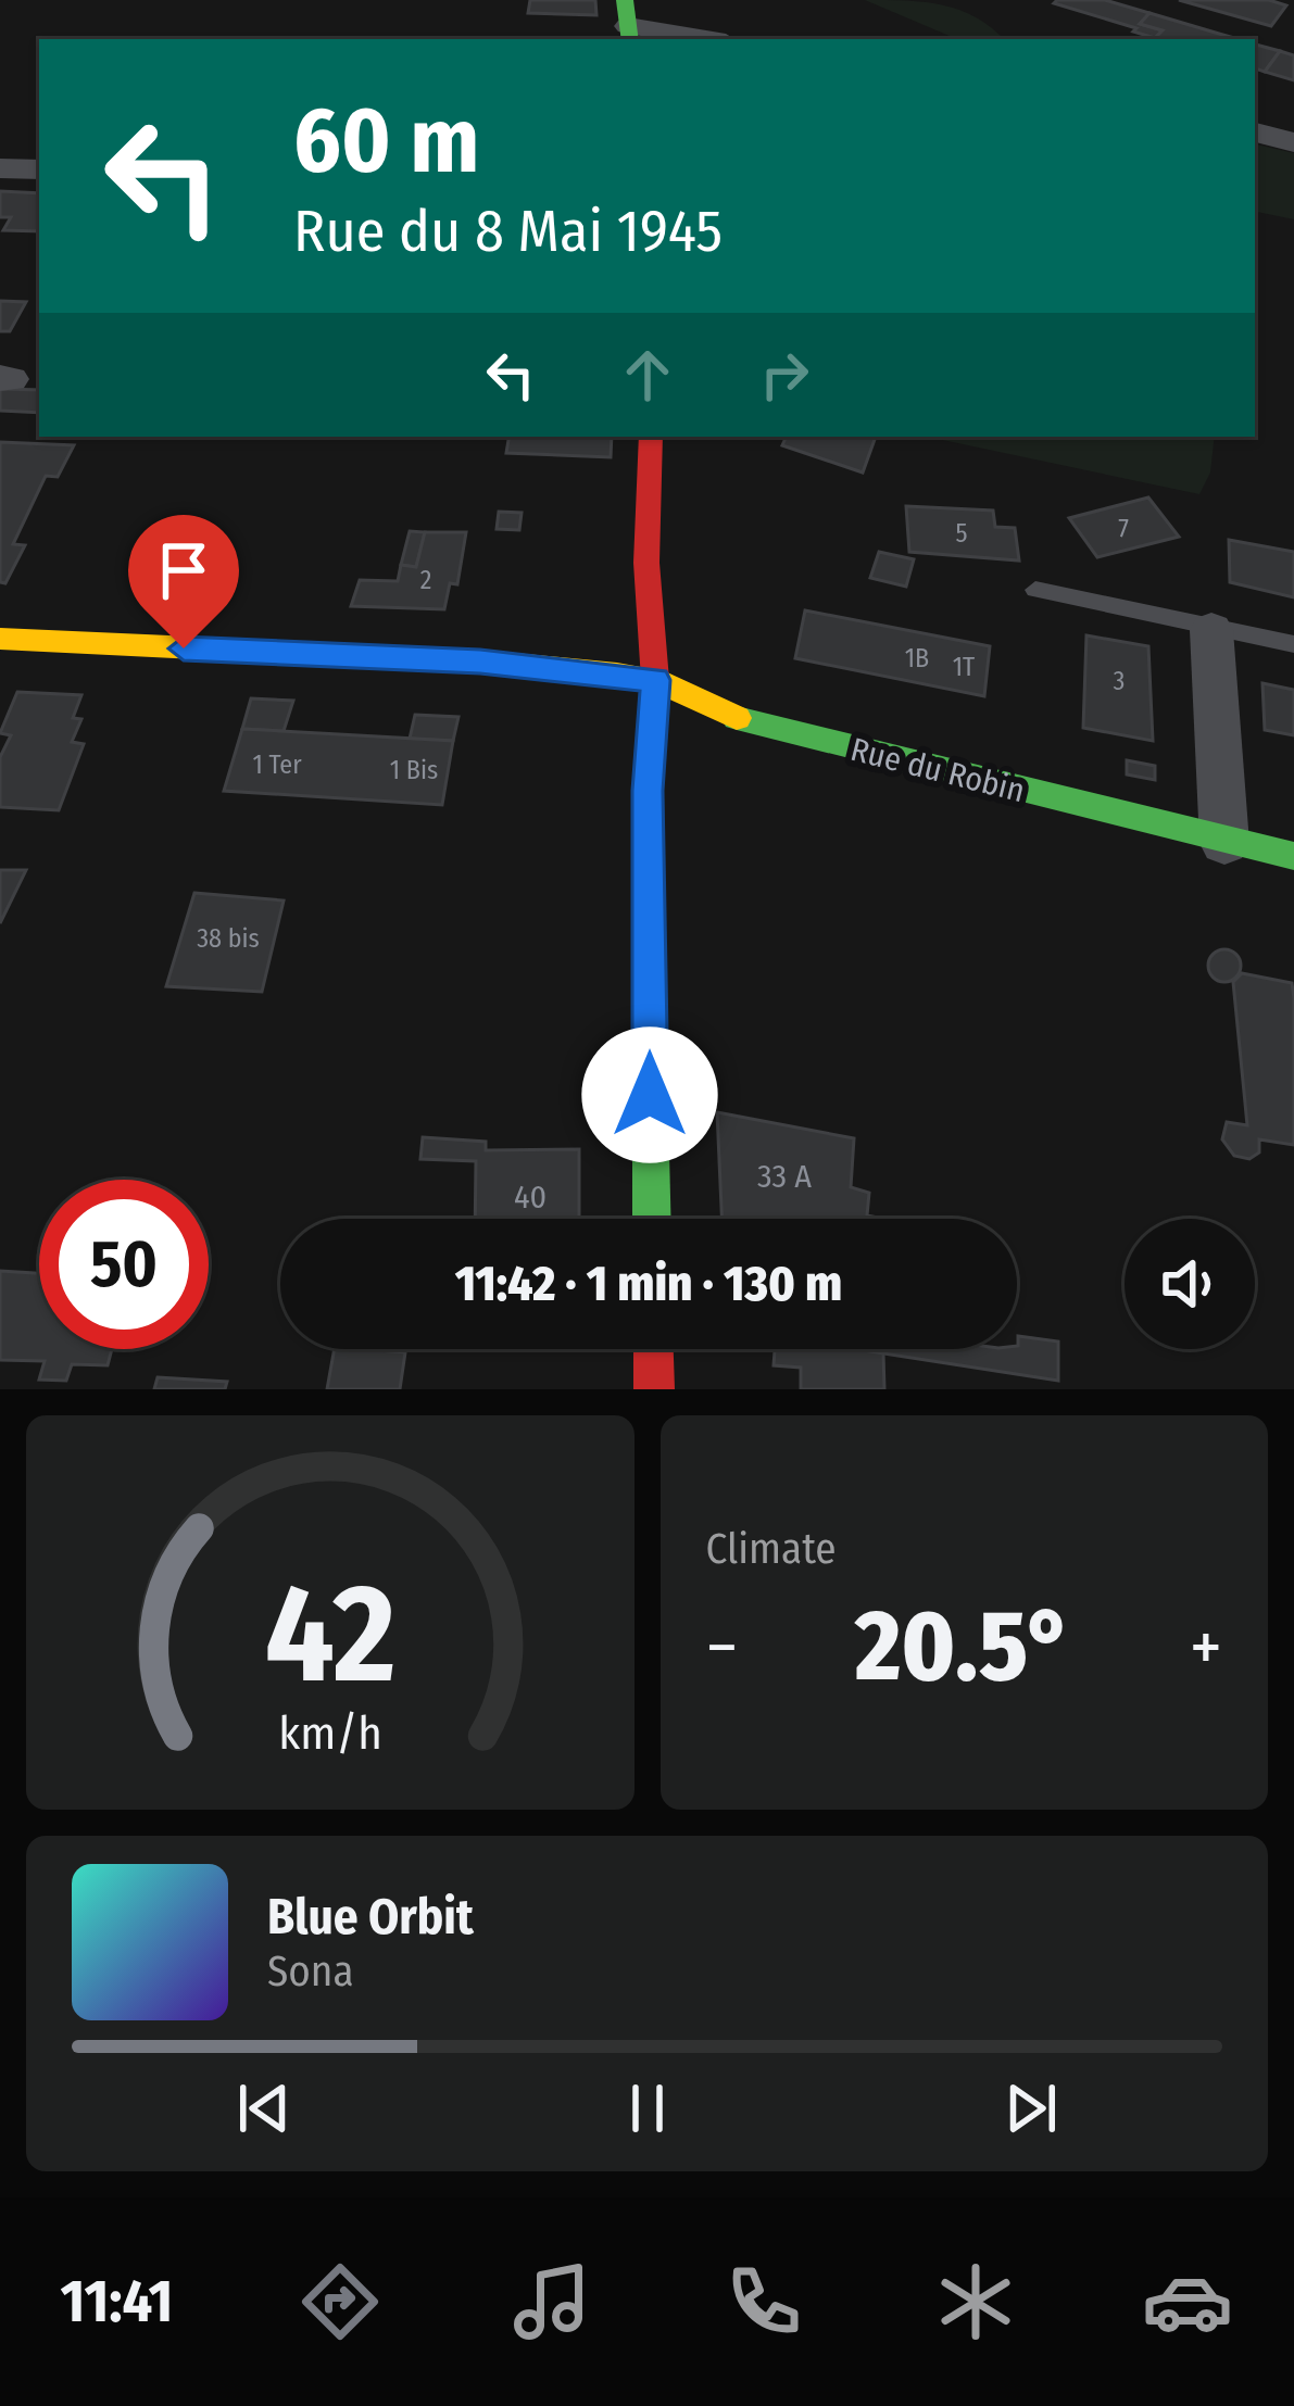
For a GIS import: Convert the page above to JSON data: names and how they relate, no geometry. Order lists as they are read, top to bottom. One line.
{"streets":{"street":["Rue du Robin"]},"house_numbers":["7","5","2","1B","1T","3","1 Ter","1 Bis","38 bis","33 A","40"],"page":{"turn":["60 m","Rue du 8 Mai 1945"],"limit":"50","trip":"11:42 · 1 min · 130 m","tile":"Climate","heat":["−","20.5°","+"],"song":["Blue Orbit","Sona"],"tabs":"11:41","gauge":["42","km/h"]}}
